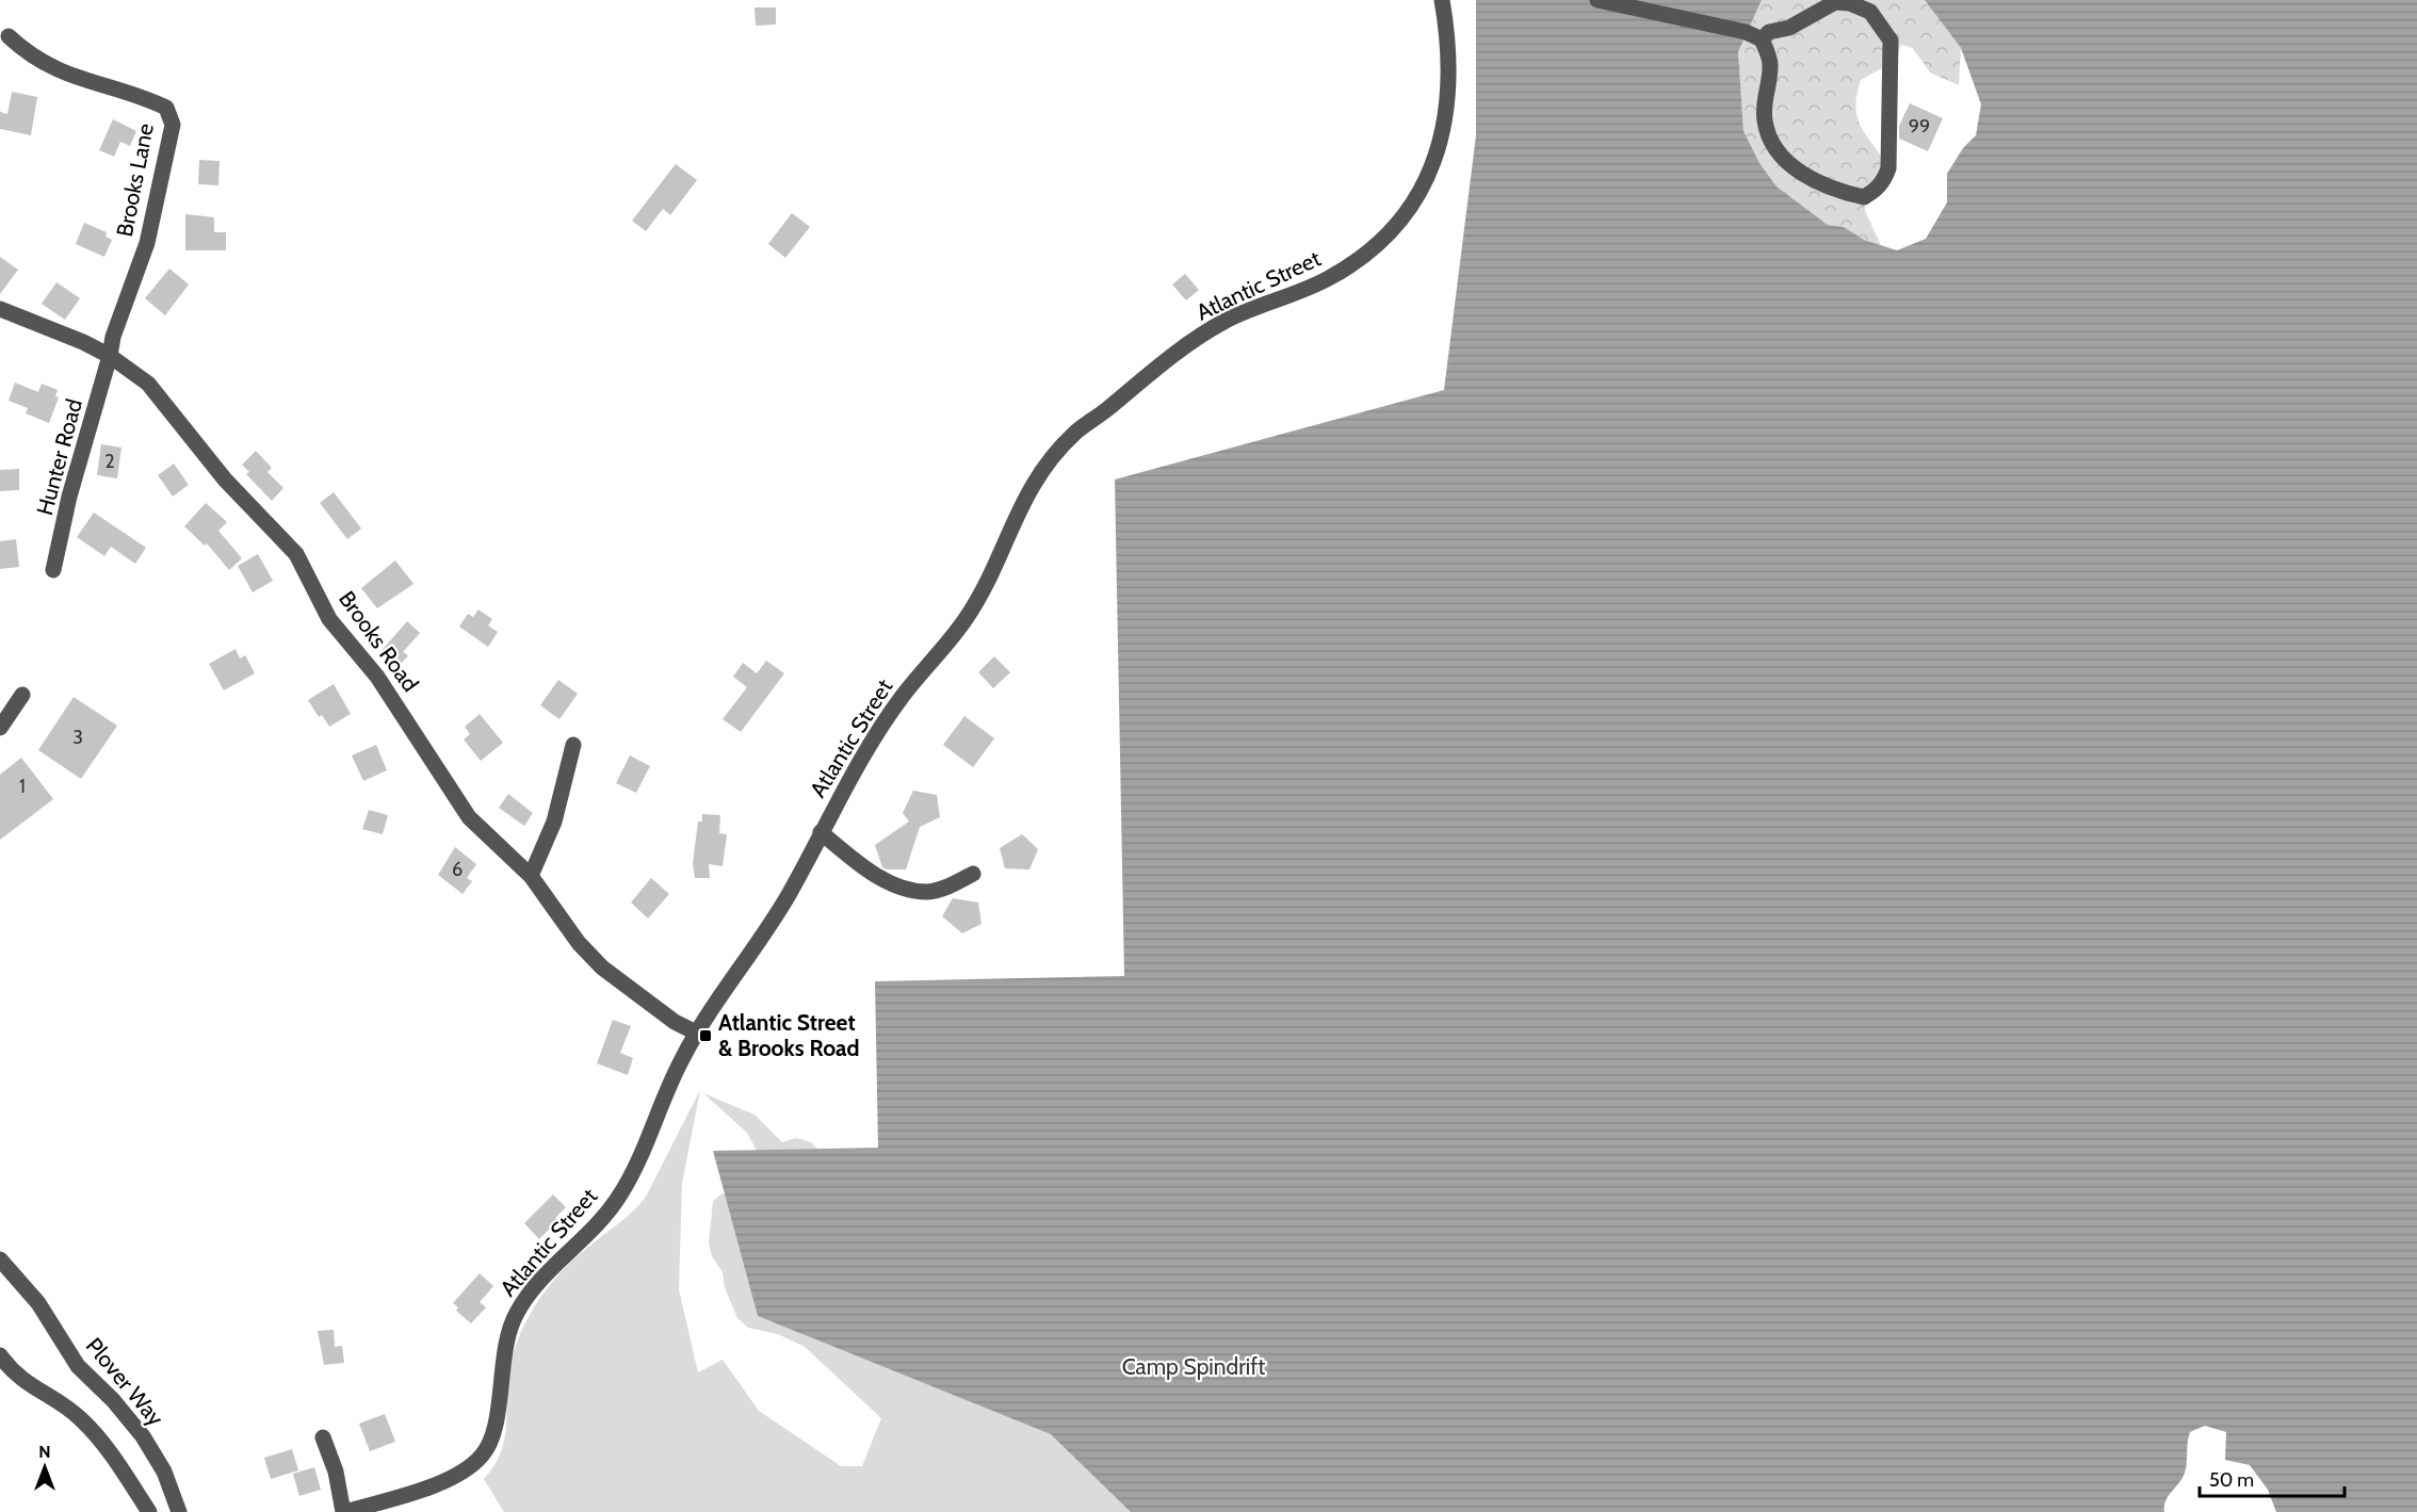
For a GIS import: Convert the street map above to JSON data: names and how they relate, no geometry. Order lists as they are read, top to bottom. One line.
{"streets":{"street":["Brooks Lane","Atlantic Street","Hunter Road","Brooks Road","Plover Way"]},"crossings":[["Brooks Lane","Hunter Road"],["Brooks Lane","Brooks Road"],["Atlantic Street","Brooks Road"],["Hunter Road","Brooks Road"]],"parks":["Camp Spindrift"],"places":{"transit":["Atlantic Street & Brooks Road"]},"house_numbers":["99","2","3","1","6"],"scale_bar":"50 m","north":"top"}
